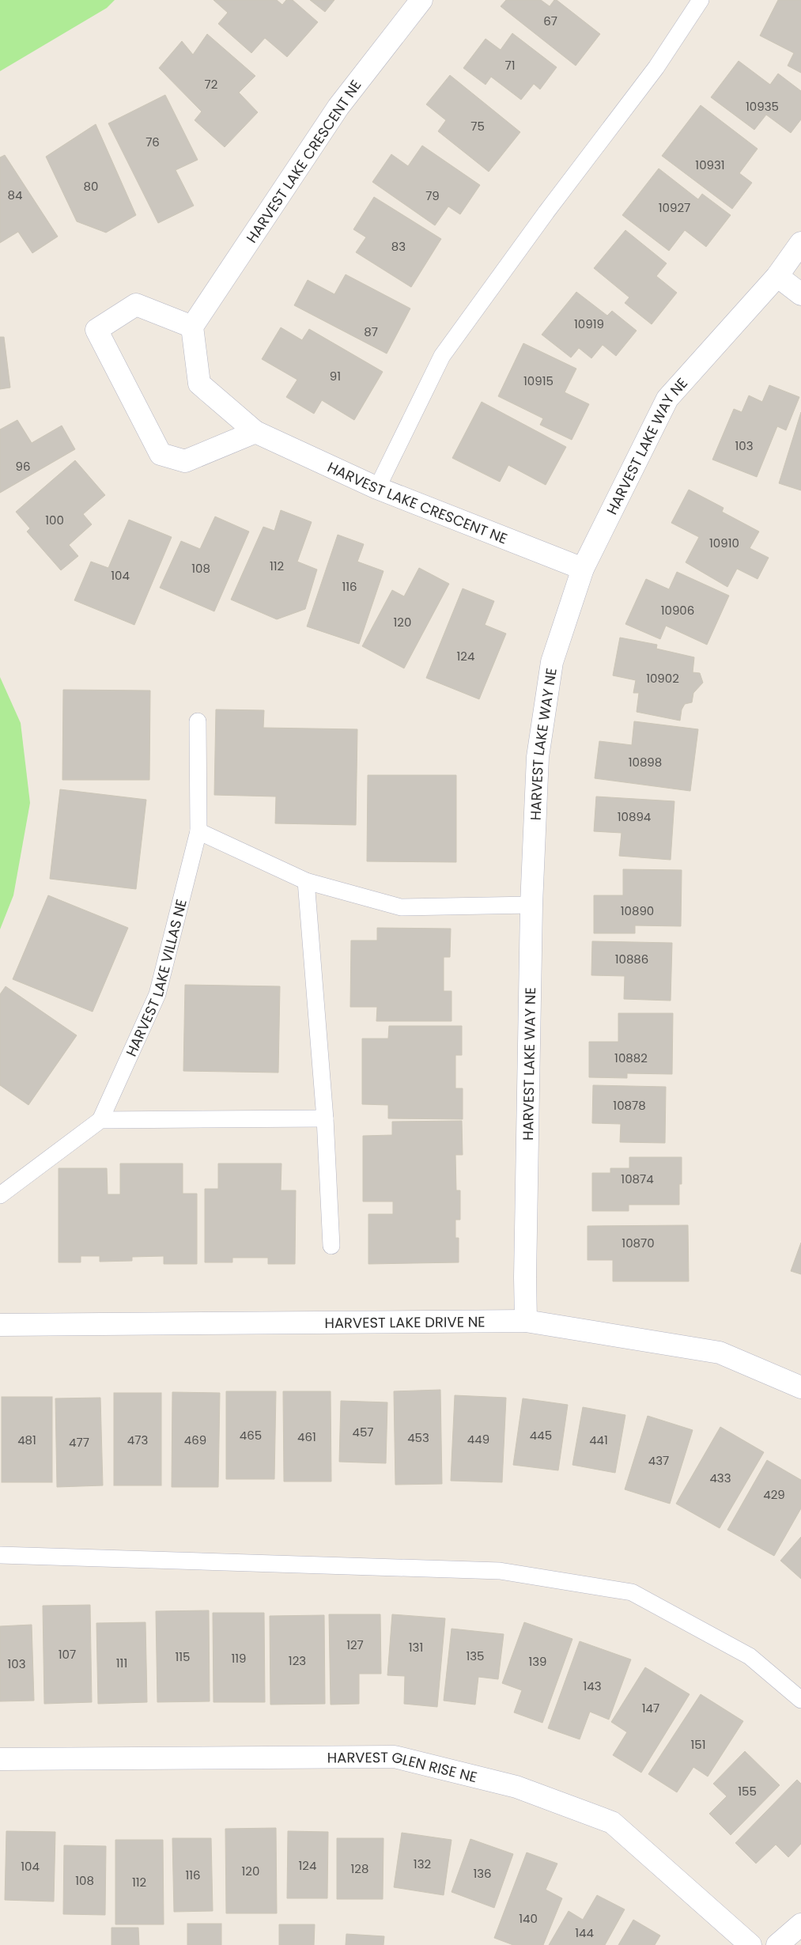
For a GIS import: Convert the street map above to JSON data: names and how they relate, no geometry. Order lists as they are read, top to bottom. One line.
{"streets":{"street":["HARVEST LAKE CRESCENT NE","HARVEST LAKE WAY NE","HARVEST LAKE DRIVE NE","HARVEST GLEN RISE NE"],"lane":["HARVEST LAKE VILLAS NE"]},"crossings":[["HARVEST LAKE CRESCENT NE","HARVEST LAKE WAY NE"],["HARVEST LAKE WAY NE","HARVEST LAKE DRIVE NE"]],"house_numbers":["67","71","72","10935","75","76","10931","80","84","79","10927","83","10919","87","91","10915","103","96","100","10910","112","108","104","116","10906","120","124","10902","10898","10894","10890","10886","10882","10878","10874","10870","457","465","445","461","453","449","481","473","469","441","477","437","433","429","127","131","107","135","115","119","123","139","111","103","143","147","151","155","132","124","104","128","120","136","116","108","112","140","144"]}
